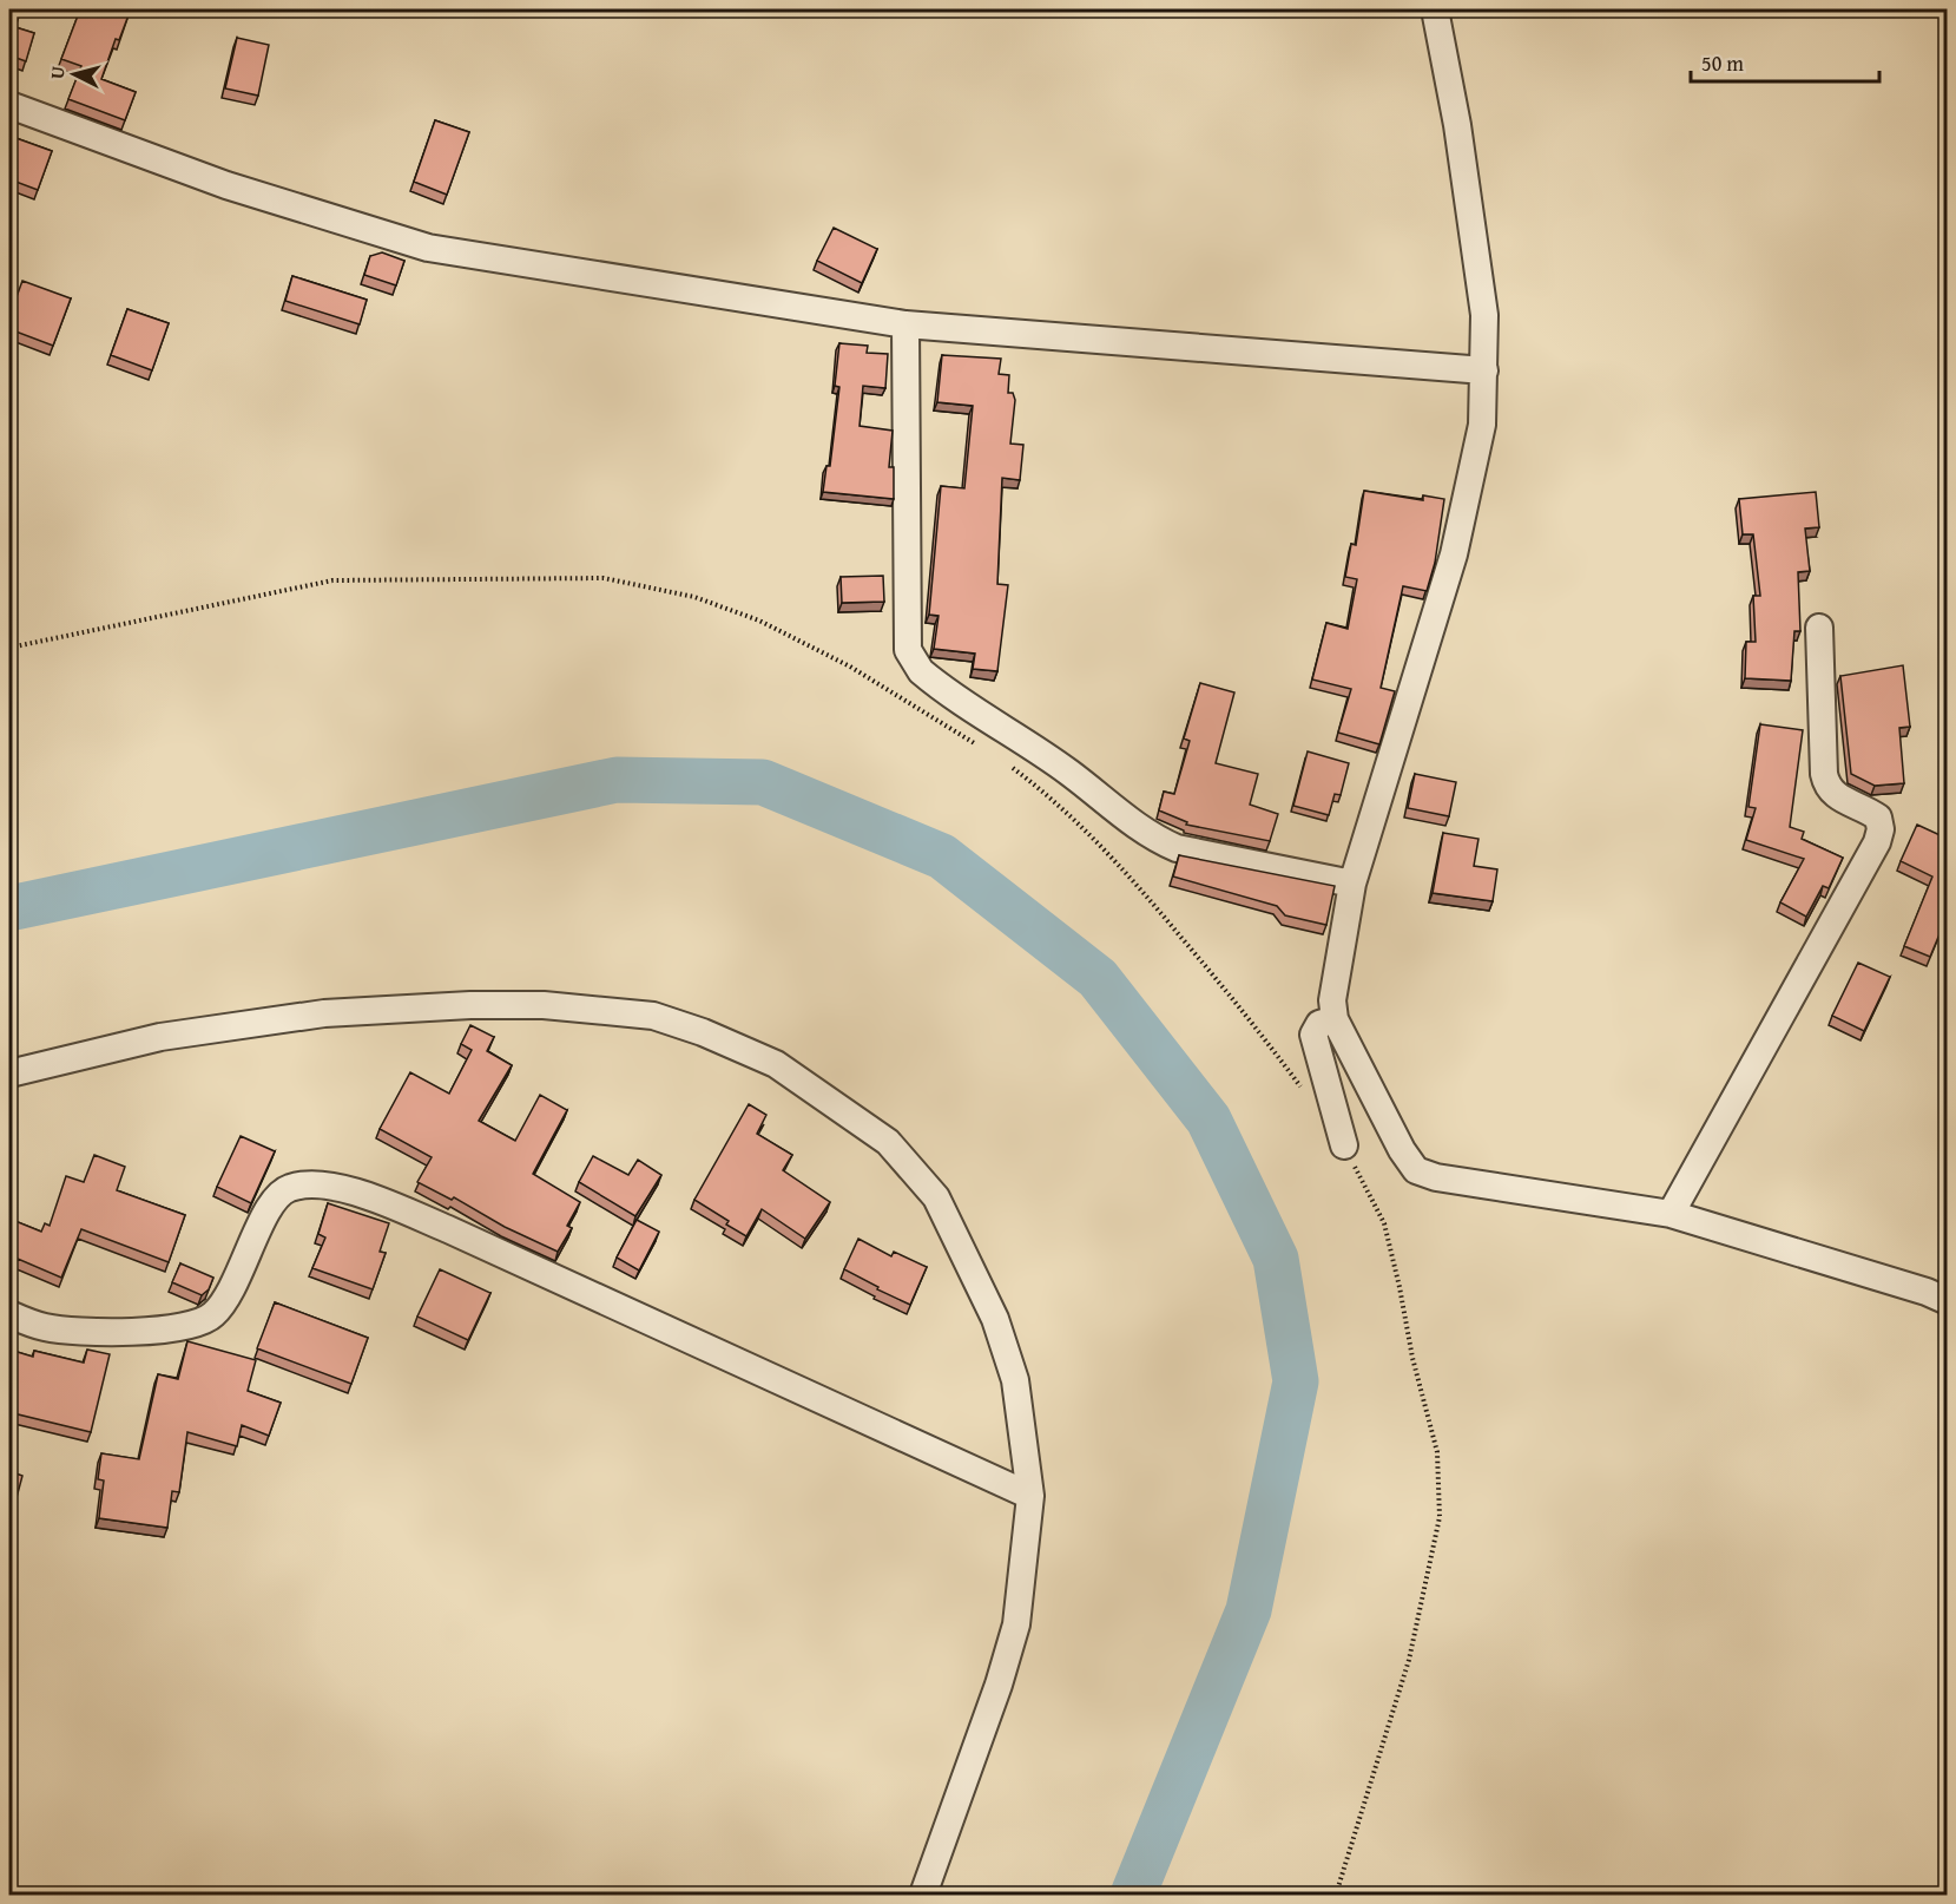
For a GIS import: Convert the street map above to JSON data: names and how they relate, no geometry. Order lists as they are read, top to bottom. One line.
{"scale_bar":"50 m","north":"left"}
